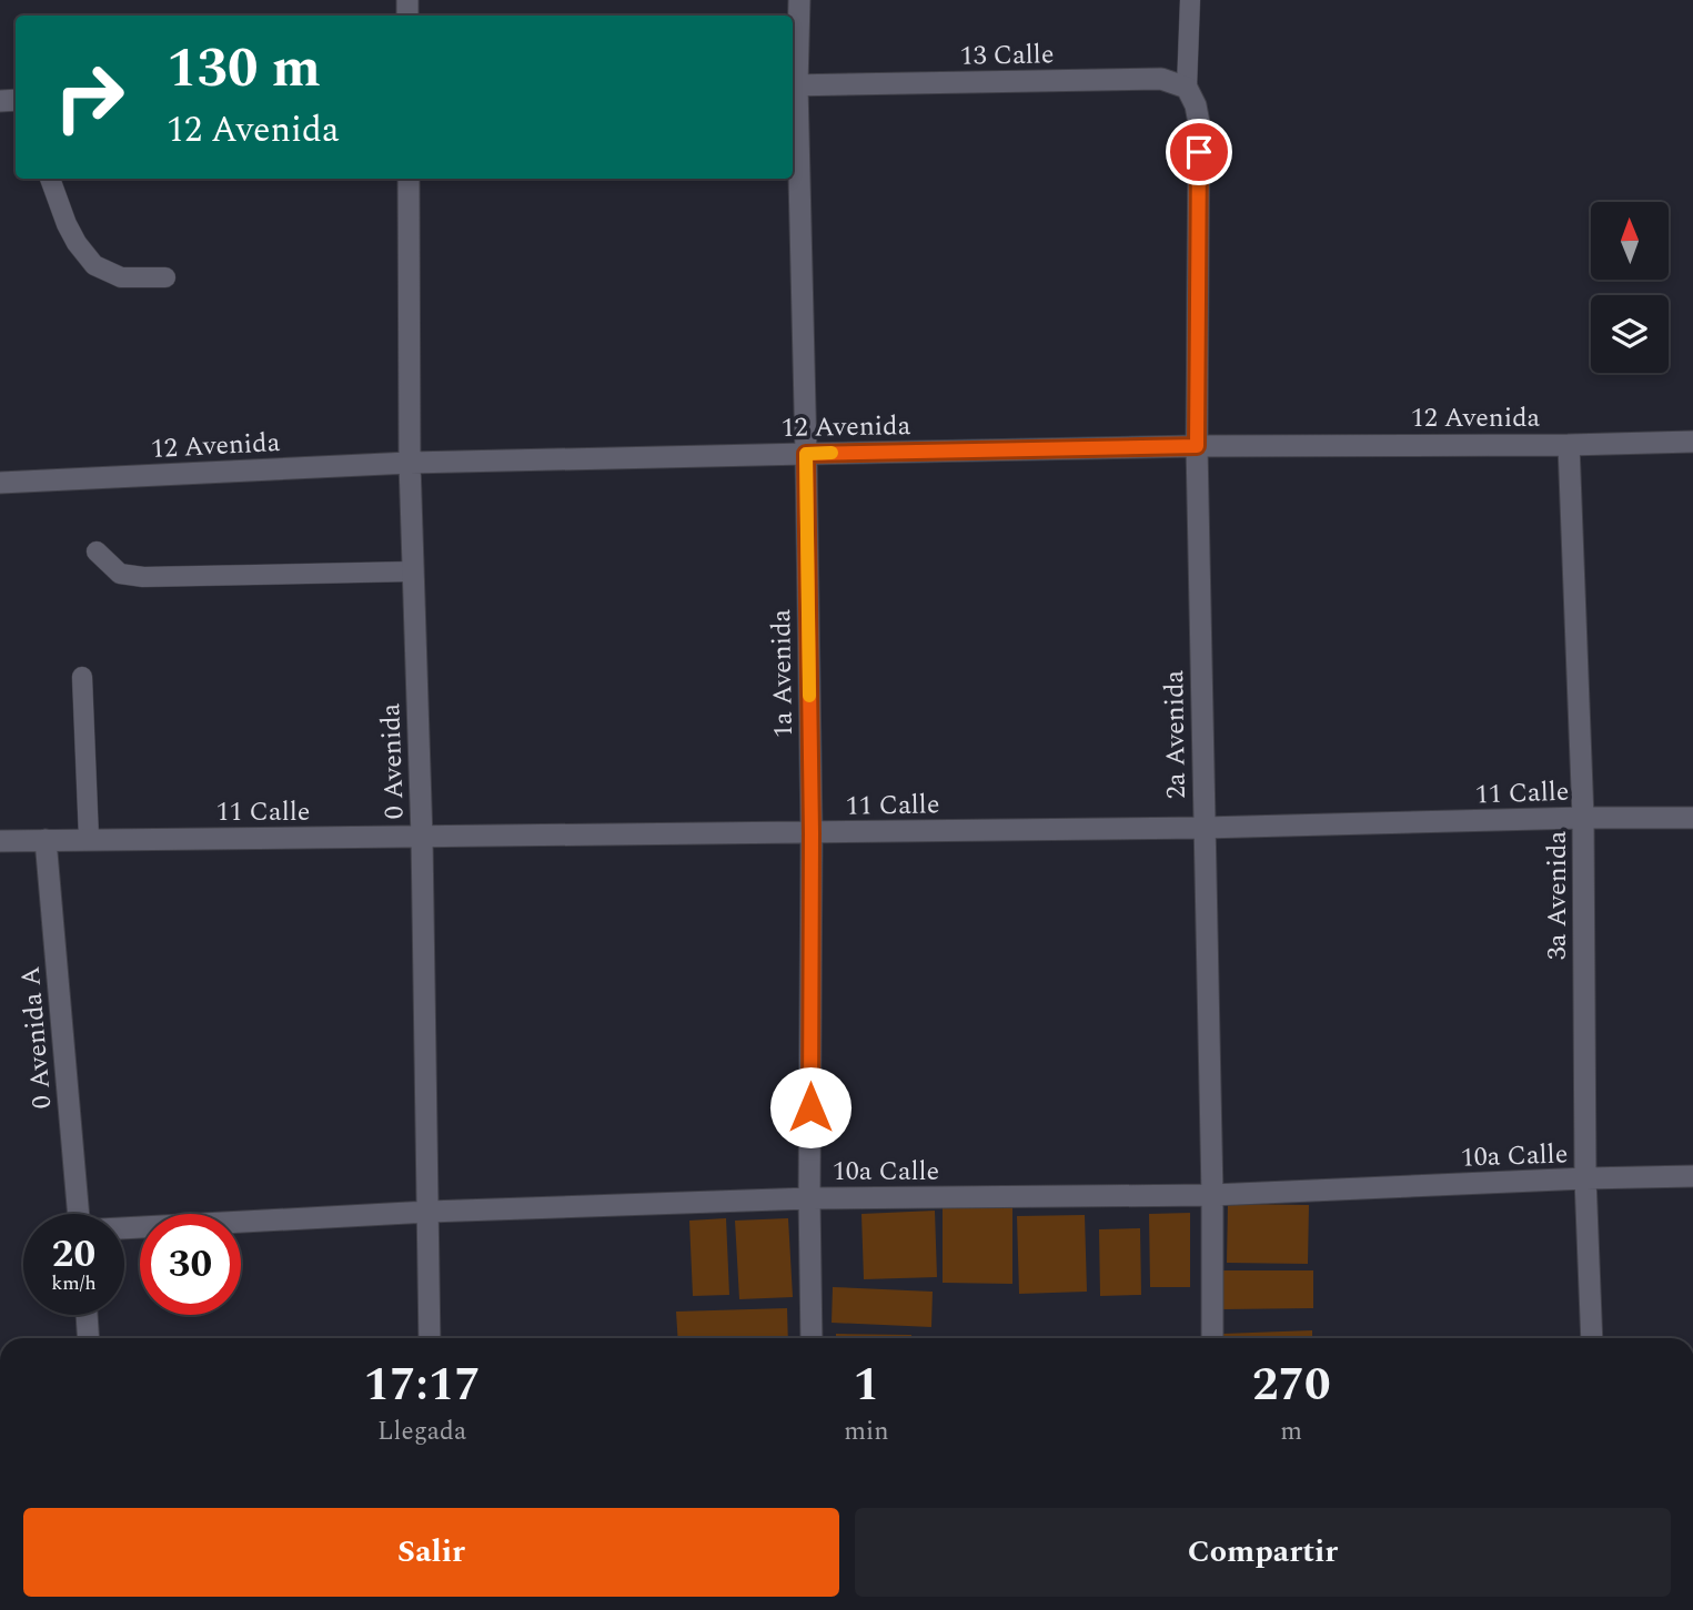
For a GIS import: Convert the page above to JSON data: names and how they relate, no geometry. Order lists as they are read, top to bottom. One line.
{"streets":{"street":["13 Calle","12 Avenida","1a Avenida","2a Avenida","0 Avenida","11 Calle","3a Avenida","0 Avenida A","10a Calle"]},"crossings":[["13 Calle","1a Avenida"],["13 Calle","2a Avenida"],["12 Avenida","1a Avenida"],["12 Avenida","2a Avenida"],["12 Avenida","0 Avenida"],["12 Avenida","3a Avenida"],["1a Avenida","11 Calle"],["1a Avenida","10a Calle"],["2a Avenida","11 Calle"],["2a Avenida","10a Calle"],["0 Avenida","11 Calle"],["0 Avenida","10a Calle"],["11 Calle","3a Avenida"],["11 Calle","0 Avenida A"],["3a Avenida","10a Calle"]],"north":"top","page":{"turn":["130 m","12 Avenida"],"speed":"20 km/h","limit":"30","eta":["17:17","Llegada","1","min","270","m"],"buttons":["Salir","Compartir"]}}
